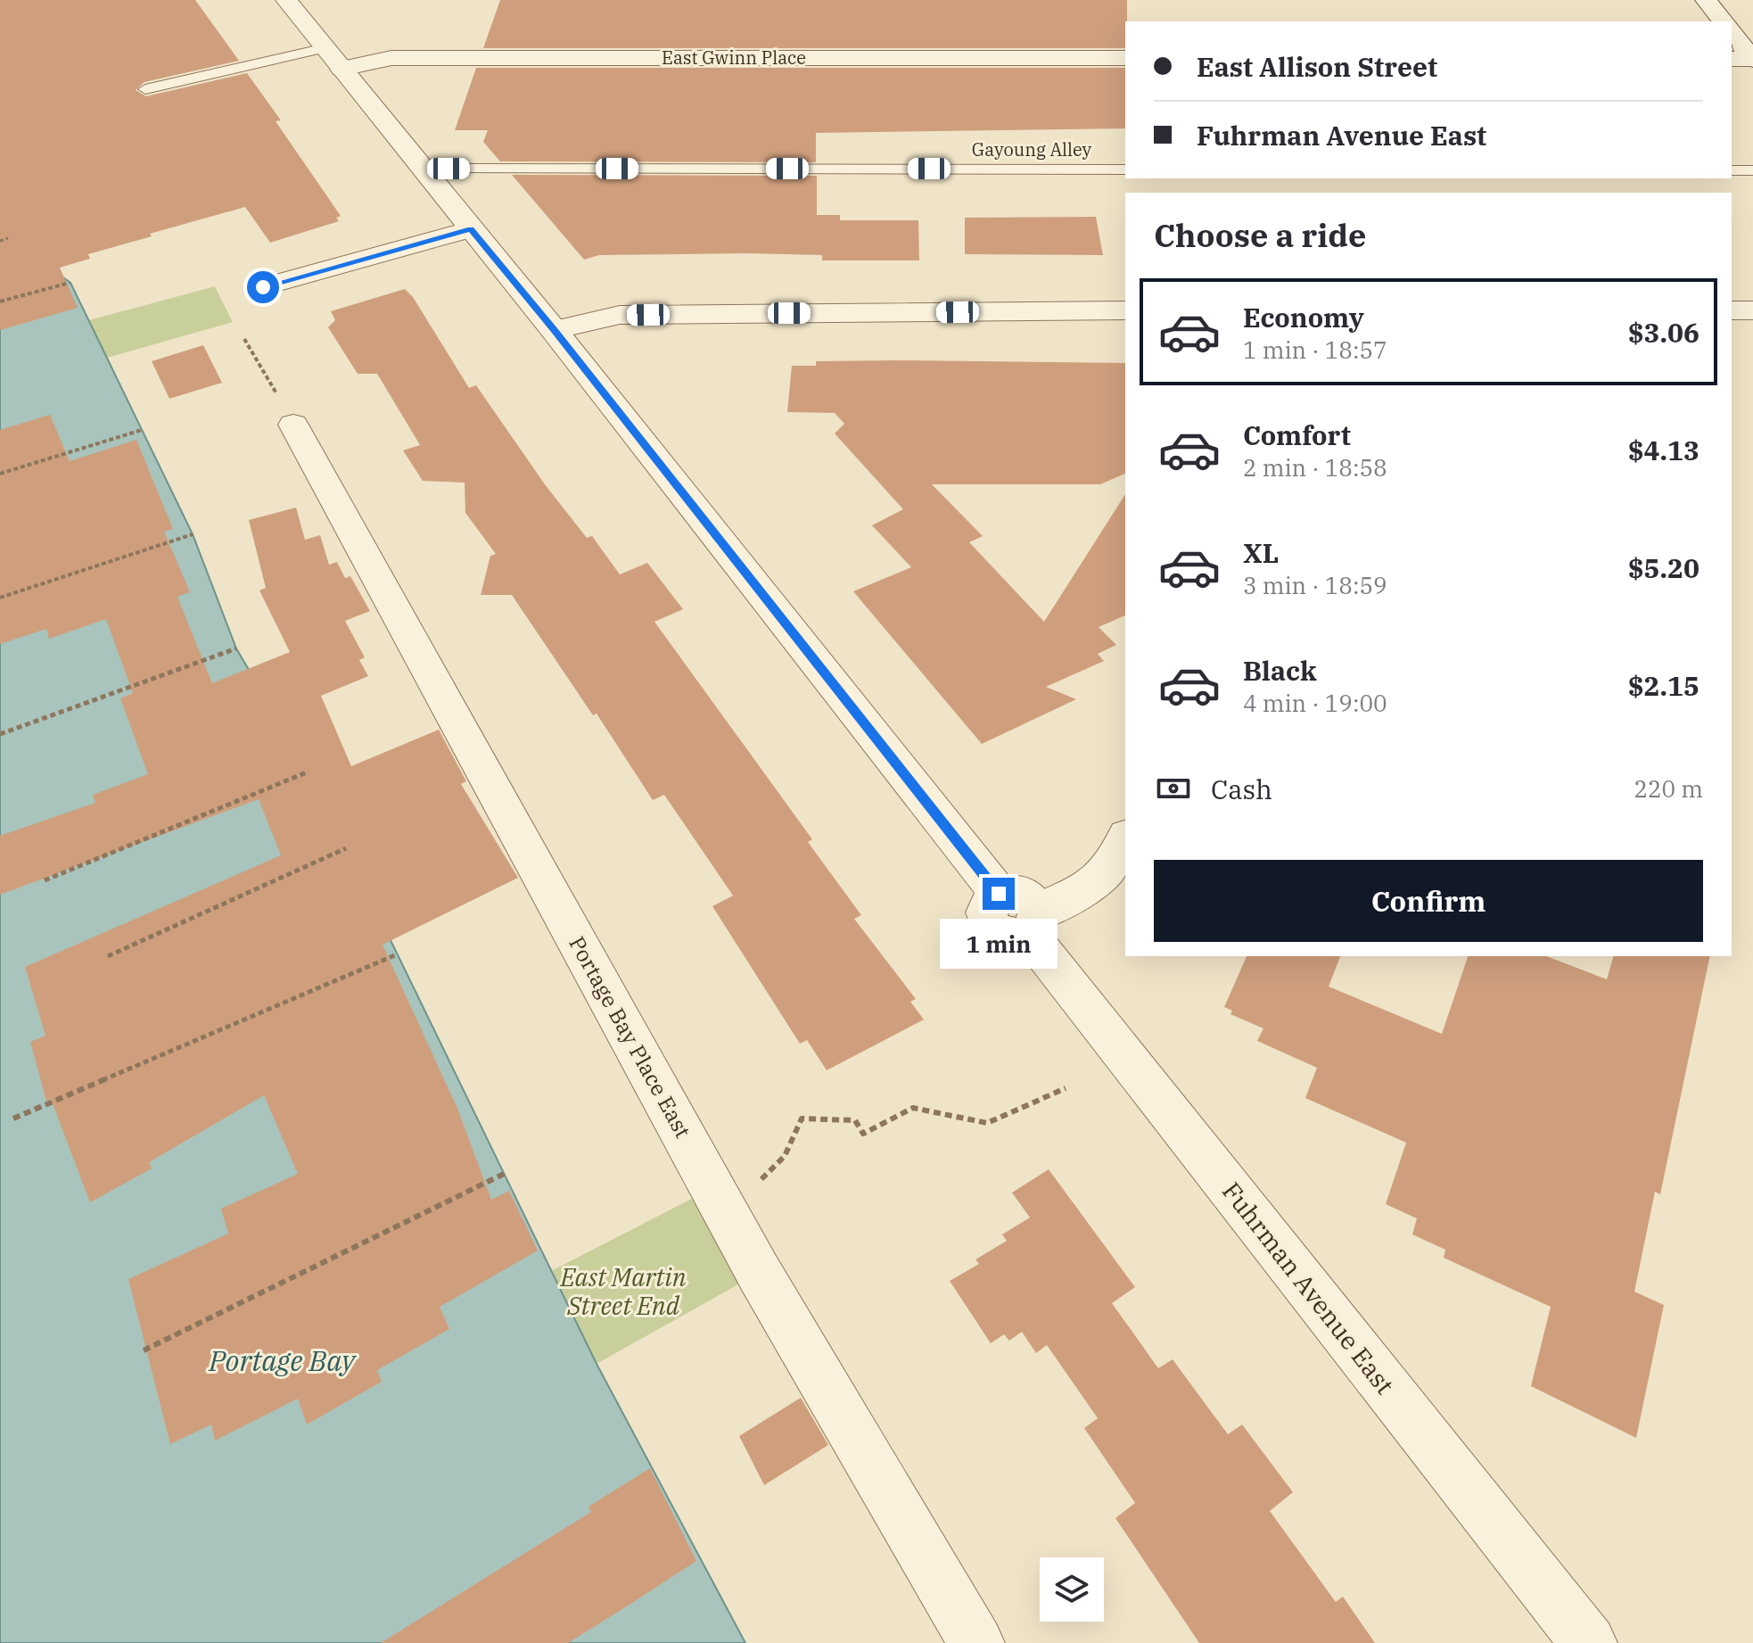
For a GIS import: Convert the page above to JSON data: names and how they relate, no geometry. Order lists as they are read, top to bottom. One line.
{"streets":{"street":["East Gwinn Place","Portage Bay Place East","Fuhrman Avenue East"],"lane":["Gayoung Alley"]},"water":["Portage Bay"],"parks":["East Martin Street End"],"page":{"banner":["East Allison Street","Fuhrman Avenue East"],"heading":"Choose a ride","list":[{"name":"Economy","note":"1 min · 18:57","value":"$3.06"},{"name":"Comfort","note":"2 min · 18:58","value":"$4.13"},{"name":"XL","note":"3 min · 18:59","value":"$5.20"},{"name":"Black","note":"4 min · 19:00","value":"$2.15"}],"pay":["Cash","220 m"],"buttons":"Confirm","bubble":"1 min"}}
